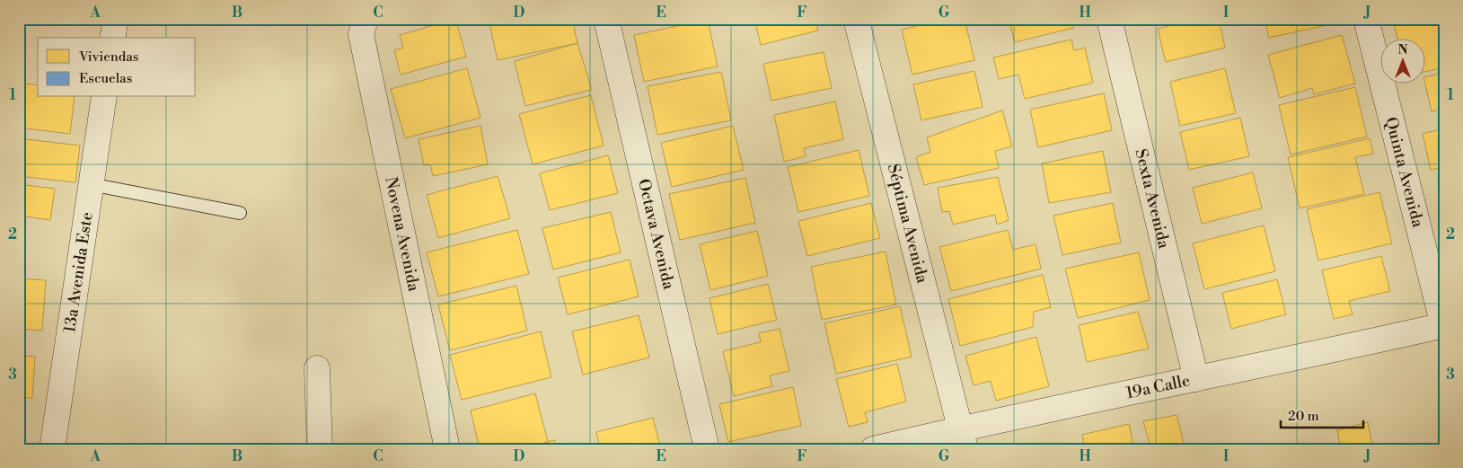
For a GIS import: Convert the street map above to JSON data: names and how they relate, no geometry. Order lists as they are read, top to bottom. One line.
{"streets":{"street":["Quinta Avenida","Sexta Avenida","Séptima Avenida","Novena Avenida","Octava Avenida","13a Avenida Este","19a Calle"]},"crossings":[["Quinta Avenida","19a Calle"],["Sexta Avenida","19a Calle"],["Séptima Avenida","19a Calle"]],"legend":["Viviendas","Escuelas"],"scale_bar":"20 m","north":"top","grid":{"columns":["A","B","C","D","E","F","G","H","I","J"],"rows":["1","2","3"]}}
